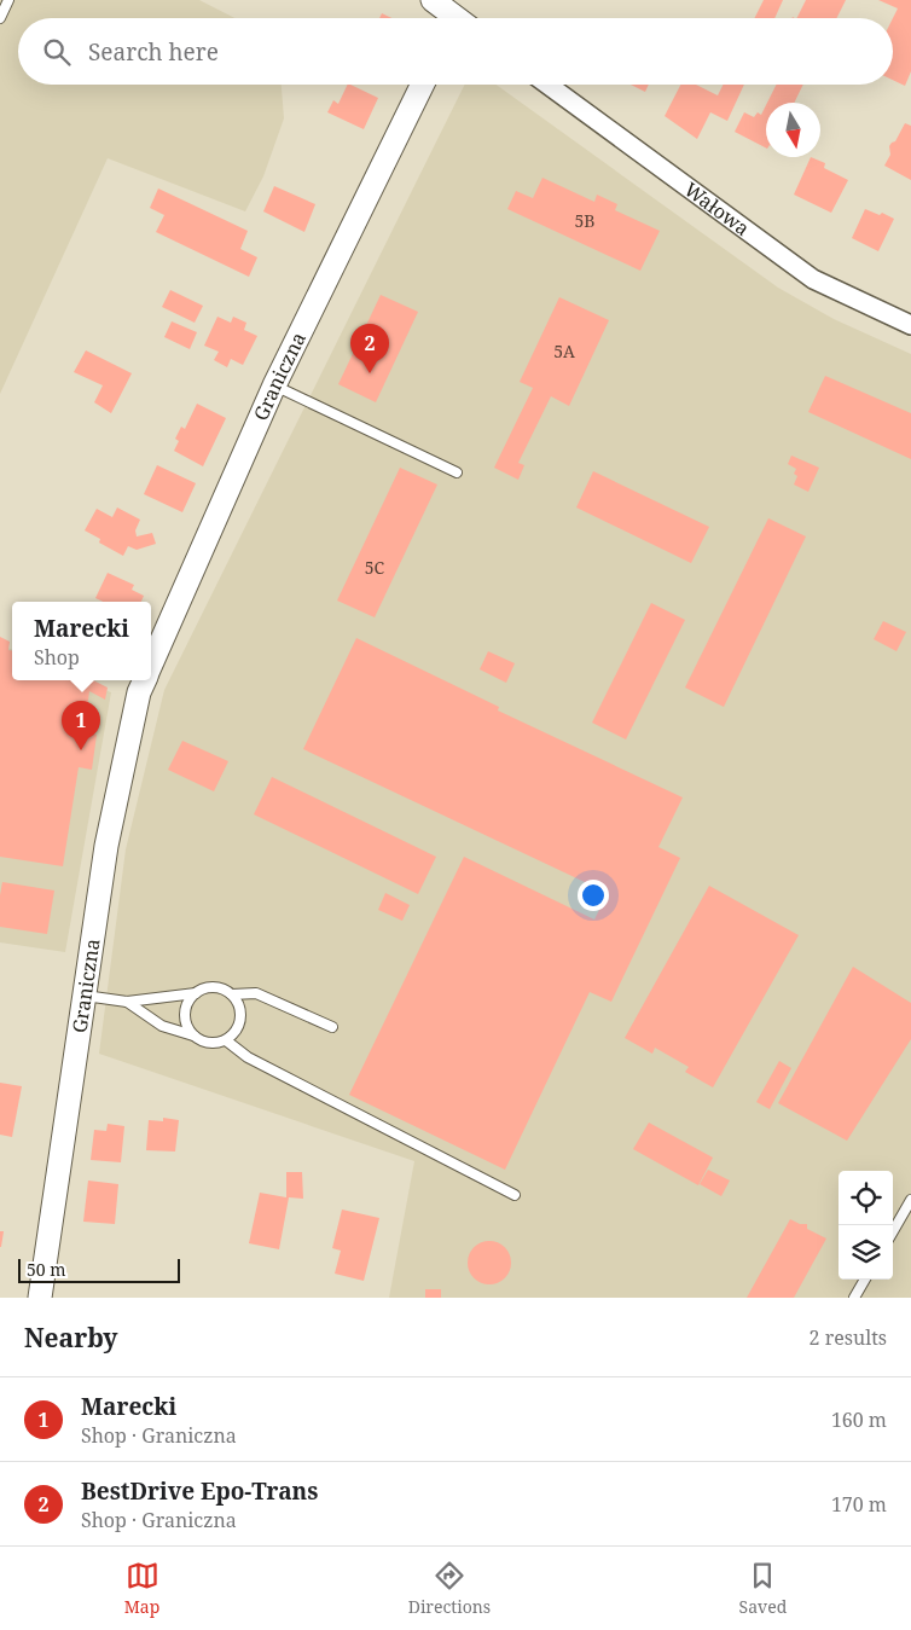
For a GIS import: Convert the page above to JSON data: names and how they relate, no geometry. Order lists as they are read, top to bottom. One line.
{"streets":{"street":["Wałowa","Graniczna"]},"house_numbers":["5B","5A","5C"],"scale_bar":"50 m","north":"bottom","page":{"search":"Search here","pins":["2","1"],"popup":["Marecki","Shop"],"scale":"50 m","heading":["Nearby","2 results"],"list":[{"mark":"1","name":"Marecki","note":"Shop · Graniczna","value":"160 m"},{"mark":"2","name":"BestDrive Epo-Trans","note":"Shop · Graniczna","value":"170 m"}],"nav":["Map","Directions","Saved"]}}
